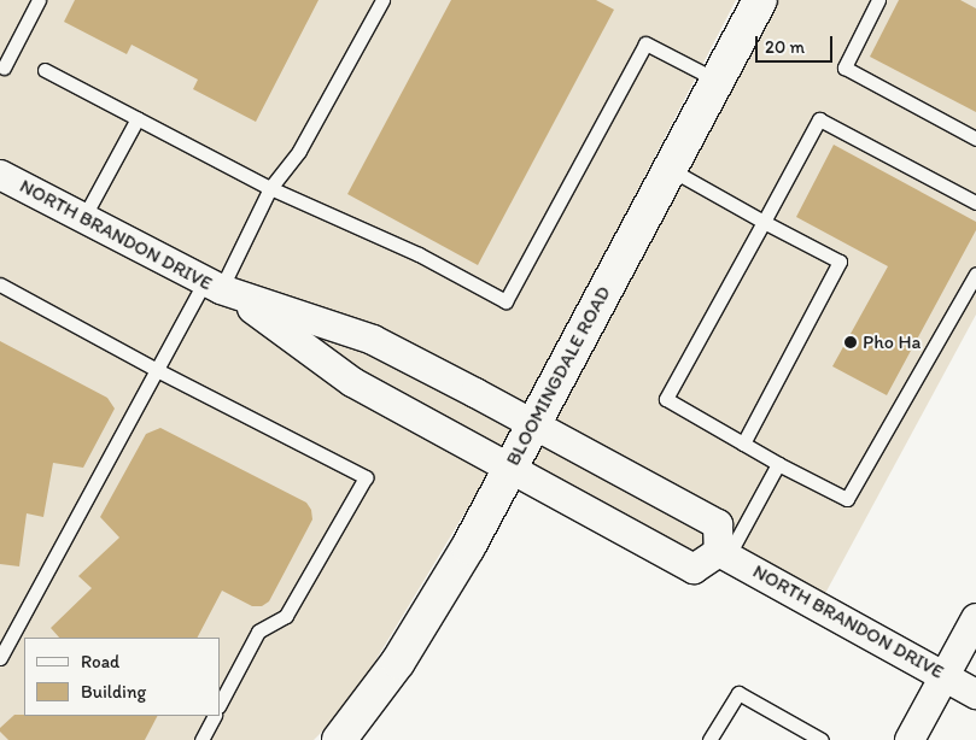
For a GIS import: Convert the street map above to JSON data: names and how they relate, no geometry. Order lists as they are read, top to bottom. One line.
{"streets":{"main road":["BLOOMINGDALE ROAD"],"street":["NORTH BRANDON DRIVE"]},"crossings":[["NORTH BRANDON DRIVE","BLOOMINGDALE ROAD"]],"places":["Pho Ha"],"legend":["Road","Building"],"scale_bar":"20 m"}
